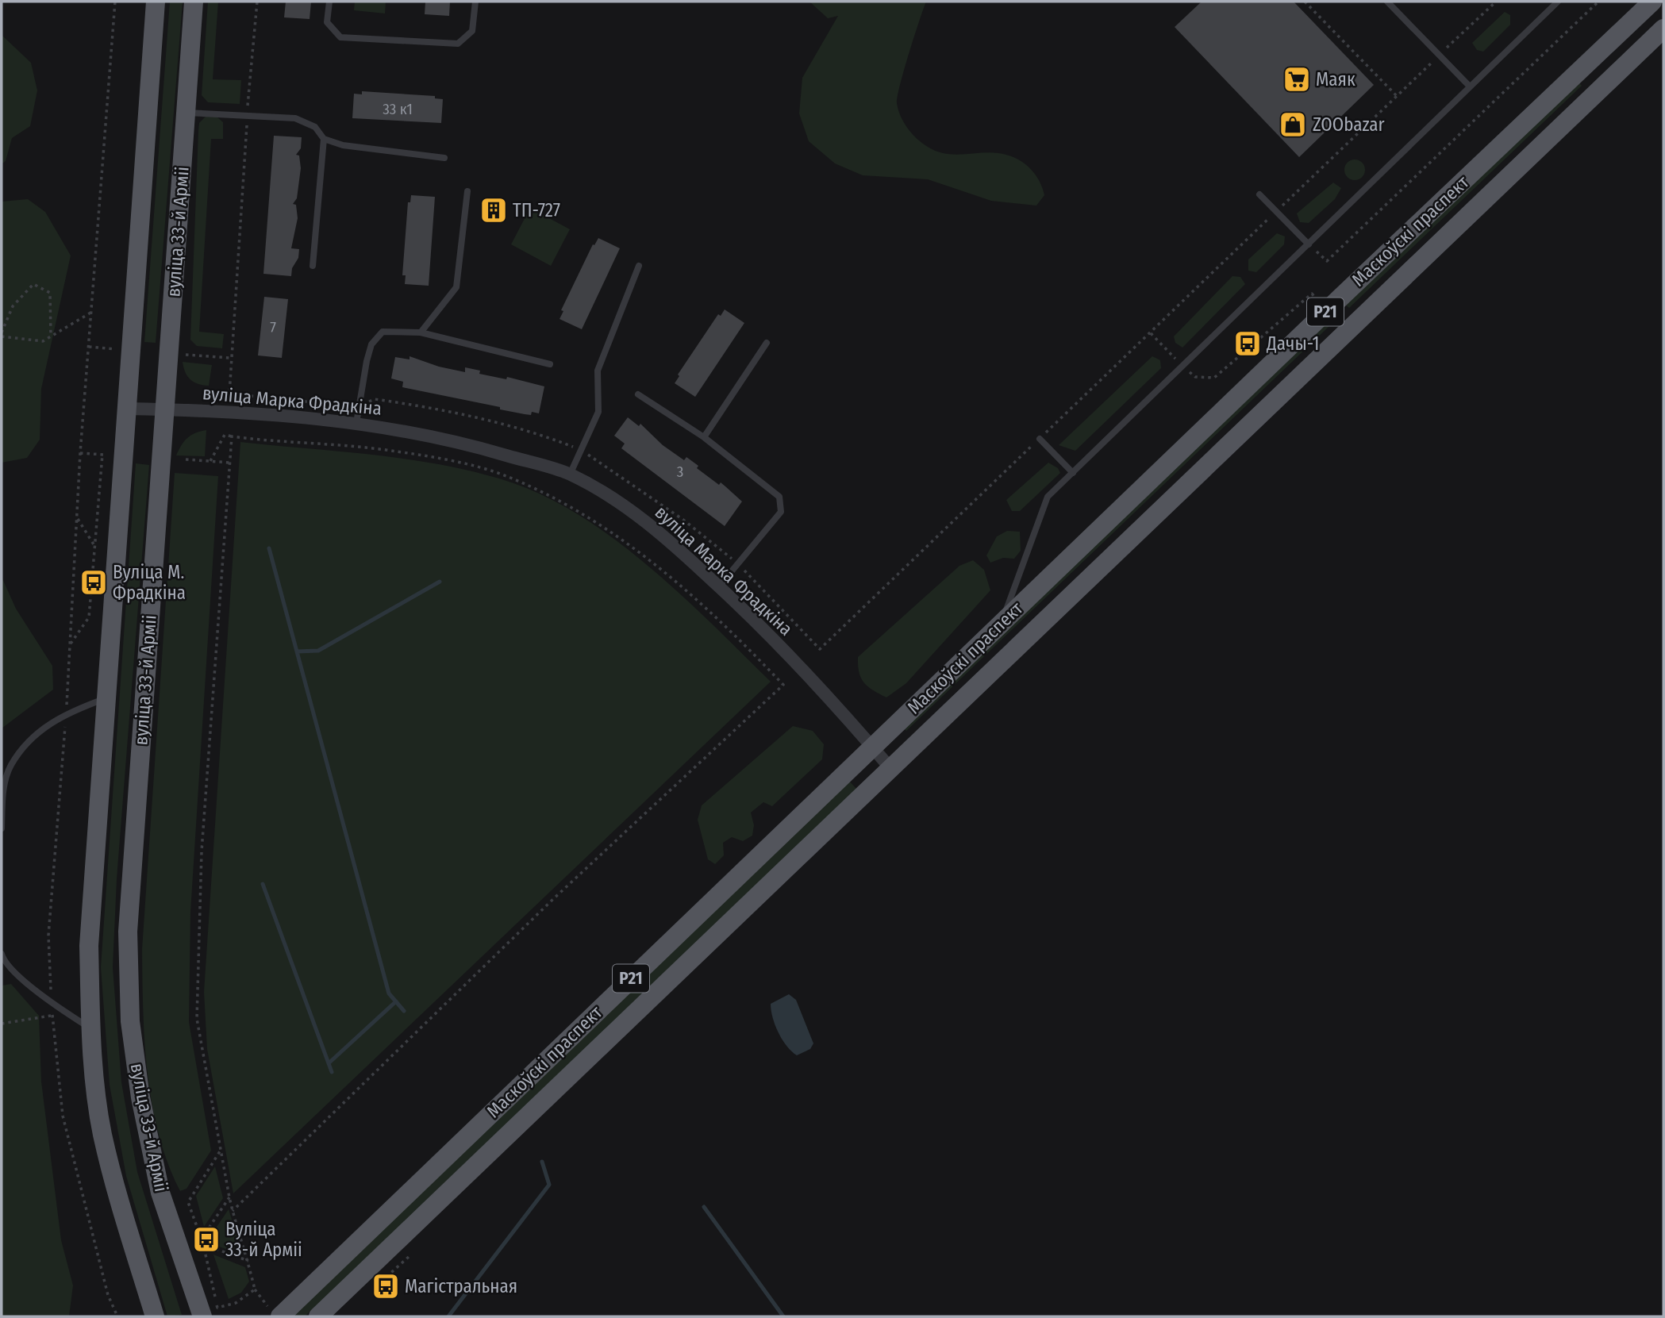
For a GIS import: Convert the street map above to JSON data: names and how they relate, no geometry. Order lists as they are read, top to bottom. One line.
{"streets":{"main road":["Маскоўскі праспект","вуліца 33-й Арміі","Р21"],"street":["вуліца Марка Фрадкіна"]},"crossings":[["Маскоўскі праспект","вуліца Марка Фрадкіна"],["вуліца 33-й Арміі","вуліца Марка Фрадкіна"]],"places":{"supermarket":["Маяк"],"shop":["ZOObazar"],"building":["ТП-727"],"bus stop":["Дачы-1","Вуліца М. Фрадкіна","Вуліца 33-й Арміі","Магістральная"]},"house_numbers":["33 к1","7","3"]}
